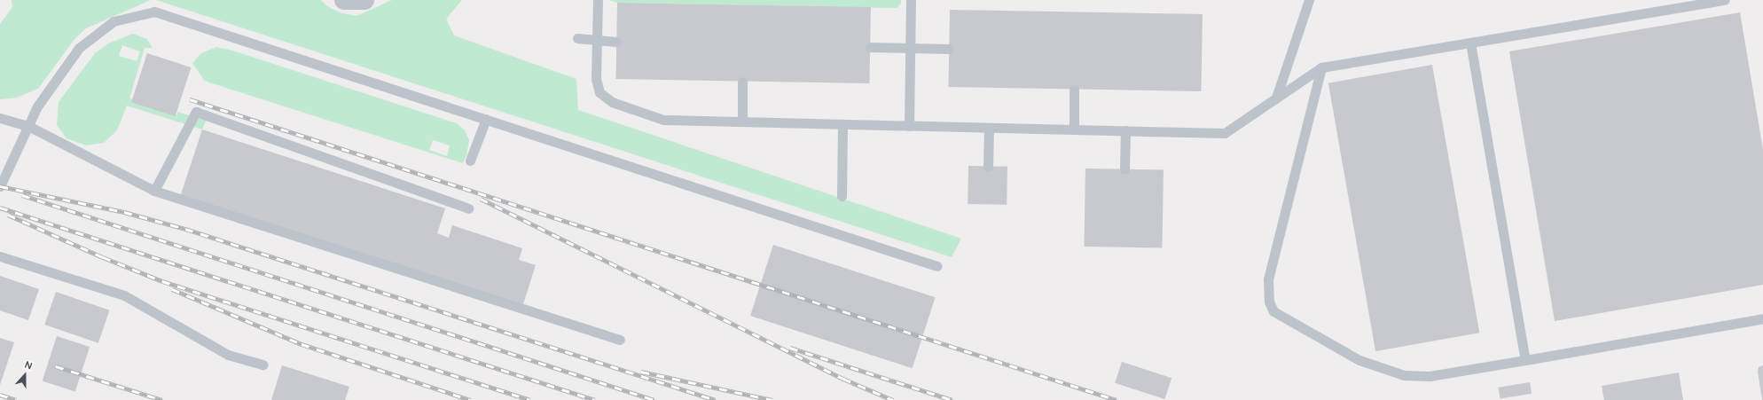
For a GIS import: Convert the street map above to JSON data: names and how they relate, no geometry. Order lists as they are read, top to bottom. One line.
{"north":"top"}
